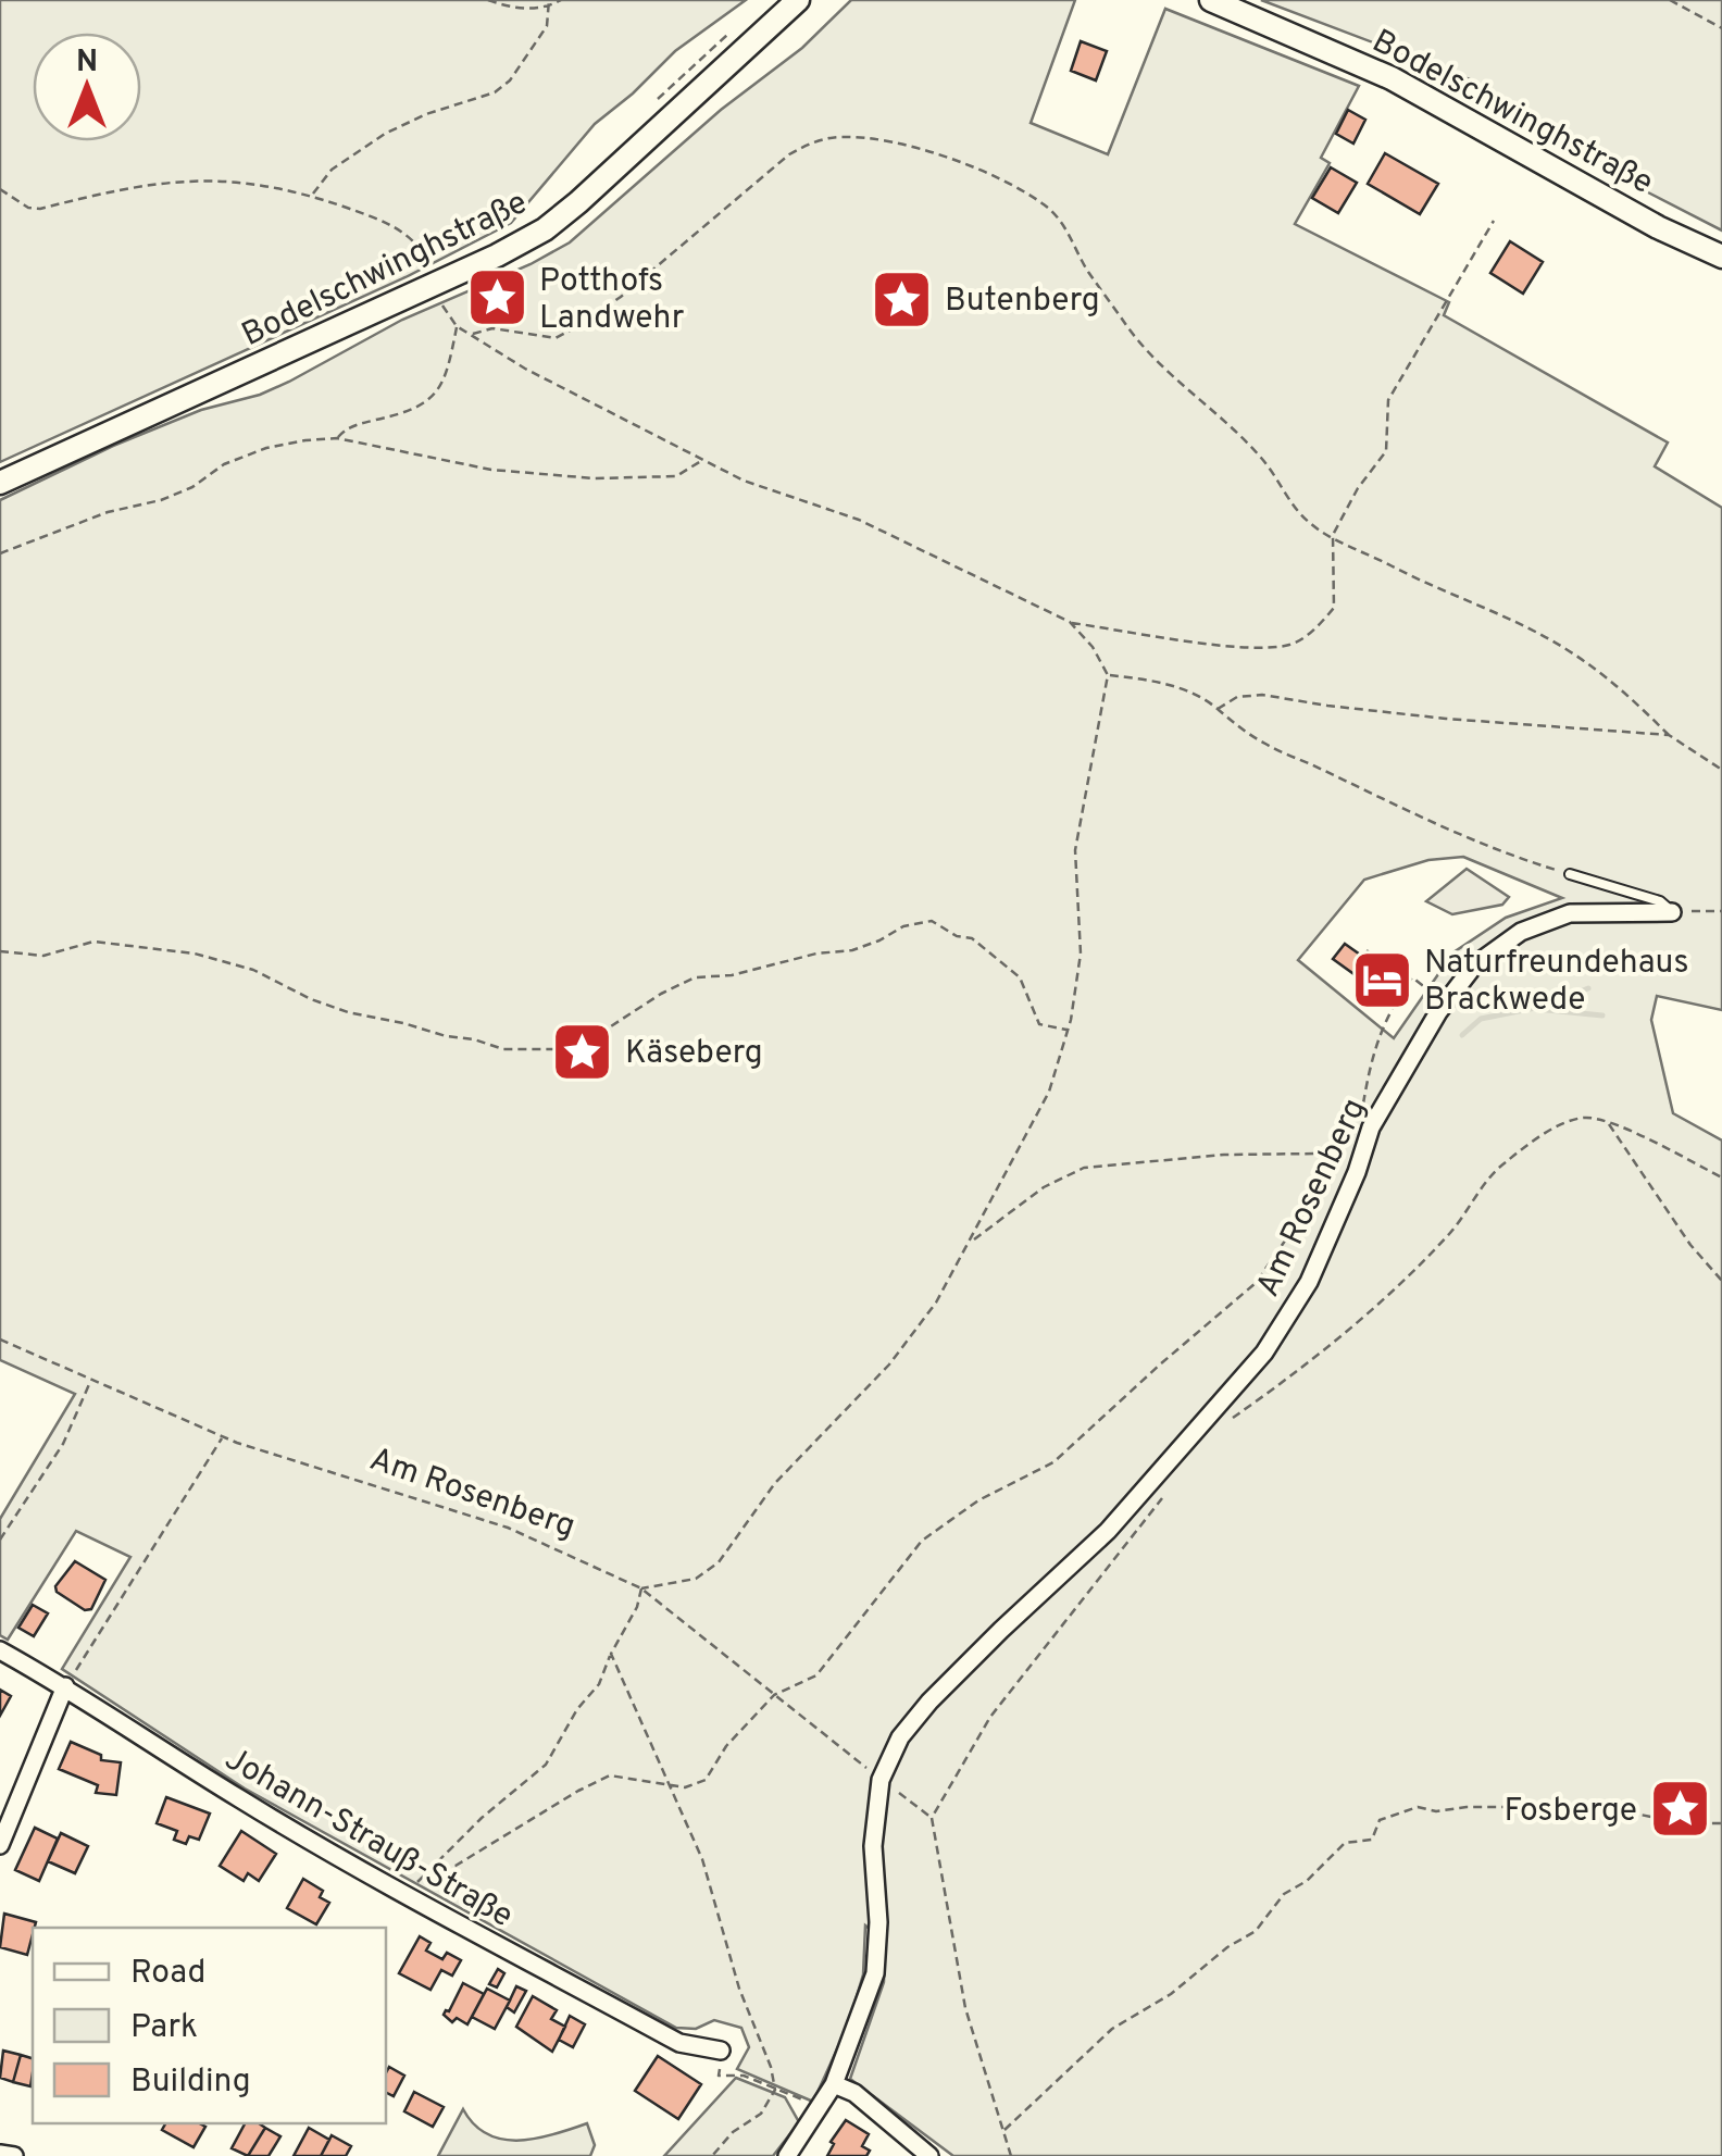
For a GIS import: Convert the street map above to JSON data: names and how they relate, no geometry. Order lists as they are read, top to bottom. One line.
{"streets":{"street":["Bodelschwinghstraße","Am Rosenberg","Johann-Strauß-Straße"]},"places":{"place":["Potthofs Landwehr","Butenberg","Käseberg","Fosberge"],"hotel":["Naturfreundehaus Brackwede"]},"legend":["Road","Park","Building"],"north":"top"}
